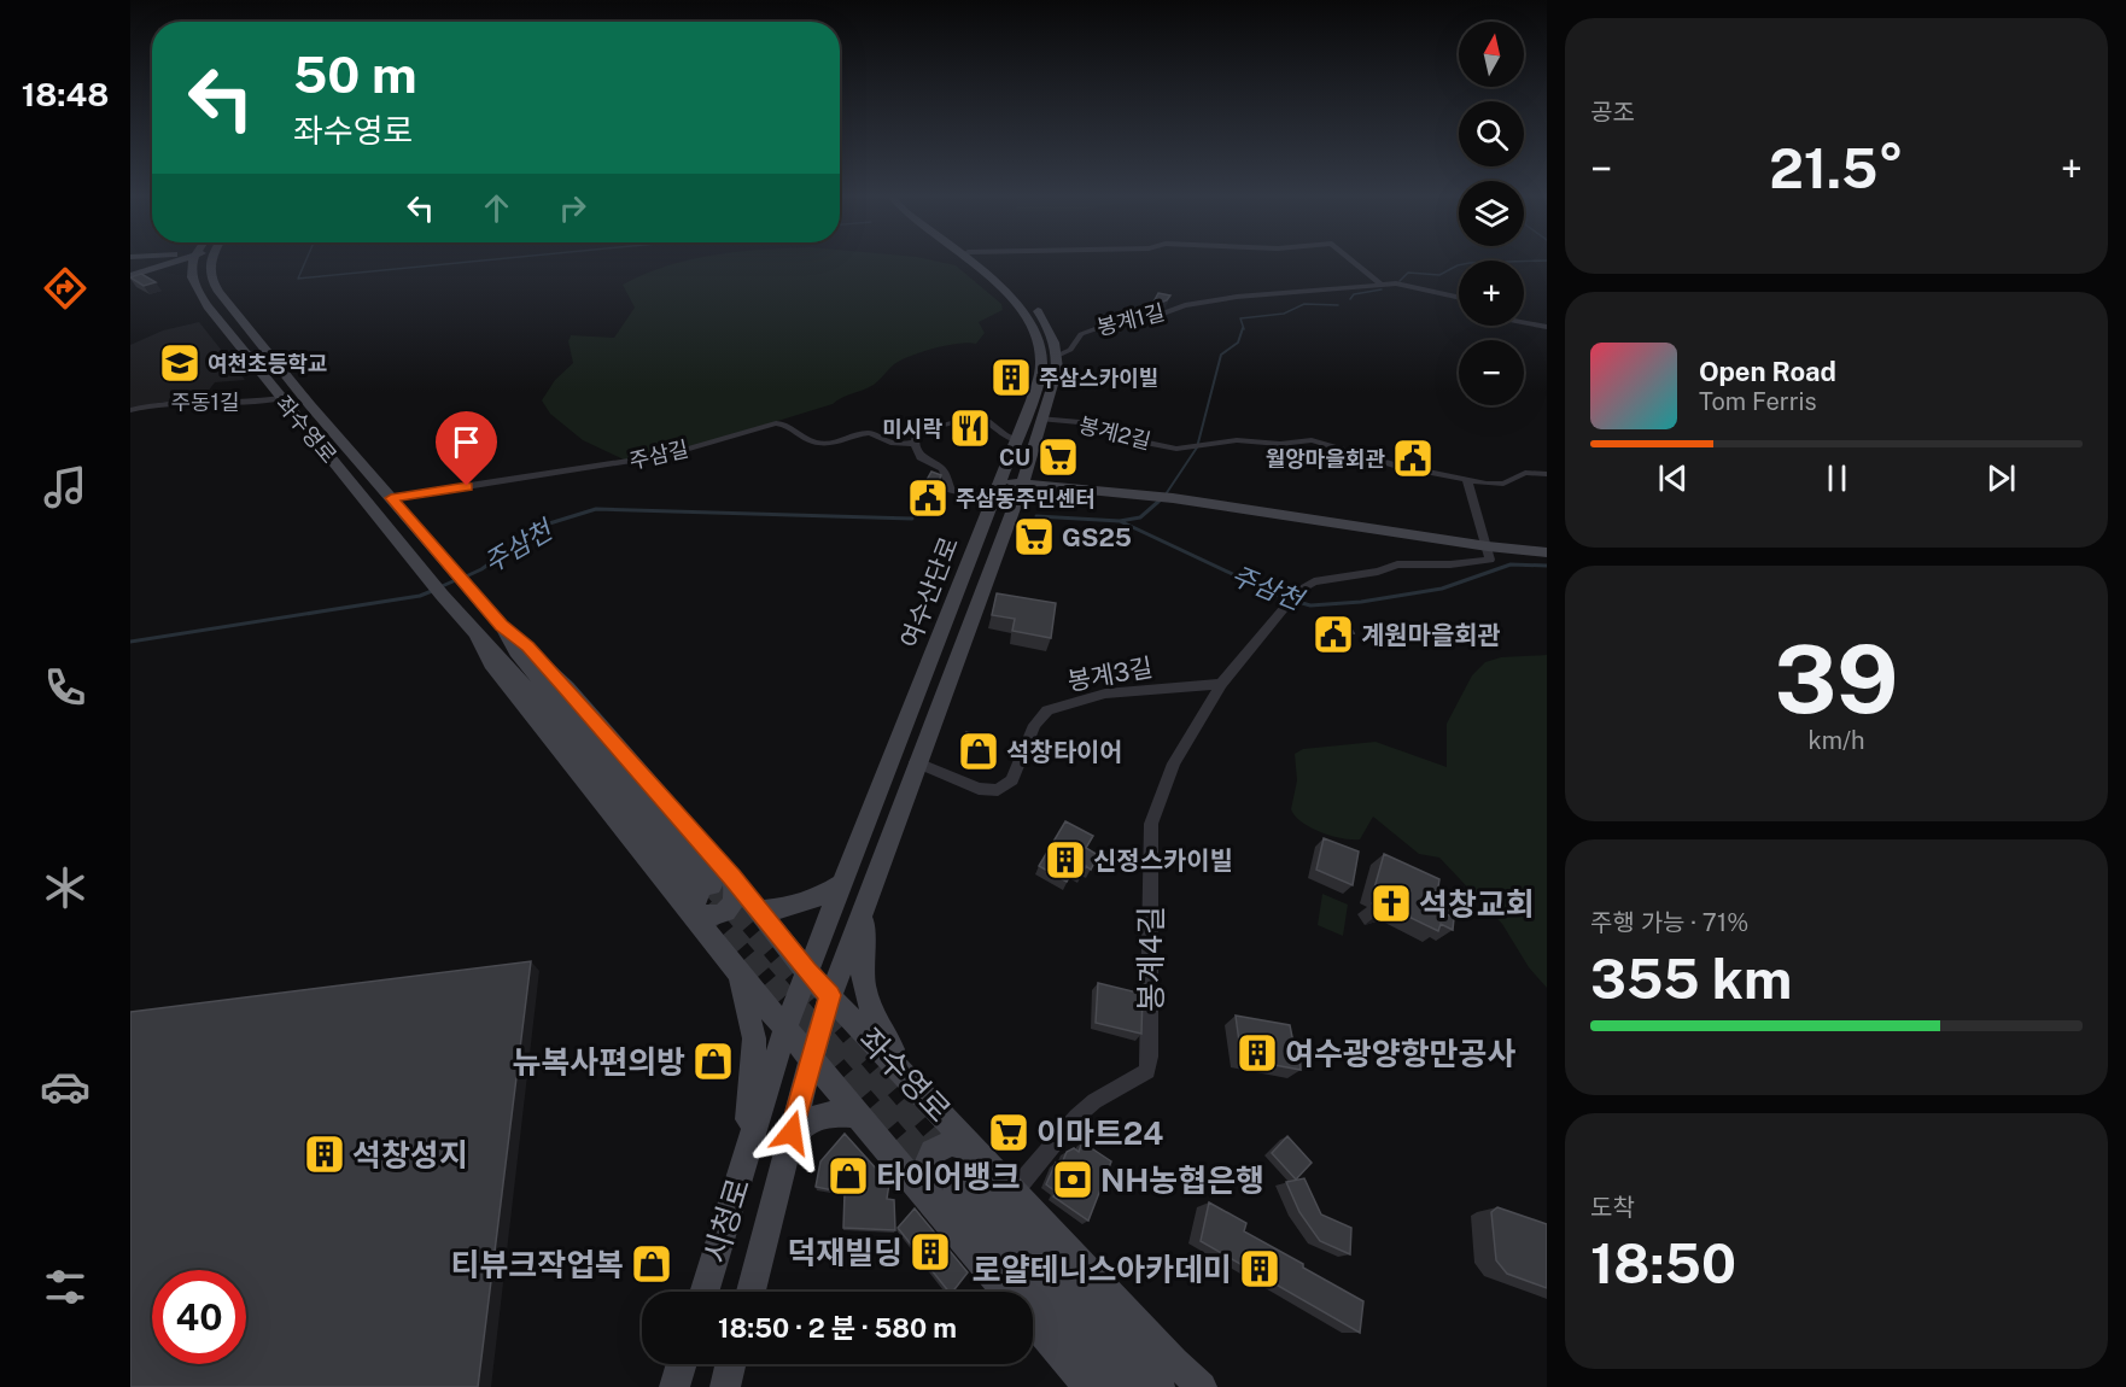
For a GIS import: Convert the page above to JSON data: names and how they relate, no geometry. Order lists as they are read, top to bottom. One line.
{"streets":{"street":["봉계1길","주동1길","좌수영로","봉계2길","주삼길","여수산단로","봉계3길","봉계4길","시청로"]},"crossings":[["봉계1길","여수산단로"],["주동1길","좌수영로"],["좌수영로","주삼길"],["좌수영로","여수산단로"],["좌수영로","봉계4길"],["좌수영로","시청로"],["봉계2길","여수산단로"],["여수산단로","봉계3길"],["여수산단로","시청로"],["봉계3길","봉계4길"]],"water":["주삼천"],"places":{"school or university":["여천초등학교"],"building":["주삼스카이빌","신정스카이빌","여수광양항만공사","석창성지","덕재빌딩","로얄테니스아카데미"],"restaurant":["미시락"],"supermarket":["CU","GS25","이마트24"],"public building":["월앙마을회관","주삼동주민센터","계원마을회관"],"shop":["석창타이어","뉴복사편의방","타이어뱅크","티뷰크작업복"],"church":["석창교회"],"bank":["NH농협은행"]},"north":"top","page":{"tabs":"18:48","tile":["공조",["39","km/h"],["주행 가능 · 71%","355 km"],["도착","18:50"]],"map_buttons":["+","−"],"turn":["50 m","좌수영로"],"heat":["−","21.5°","+"],"song":["Open Road","Tom Ferris"],"limit":"40","trip":"18:50 · 2 분 · 580 m"}}
